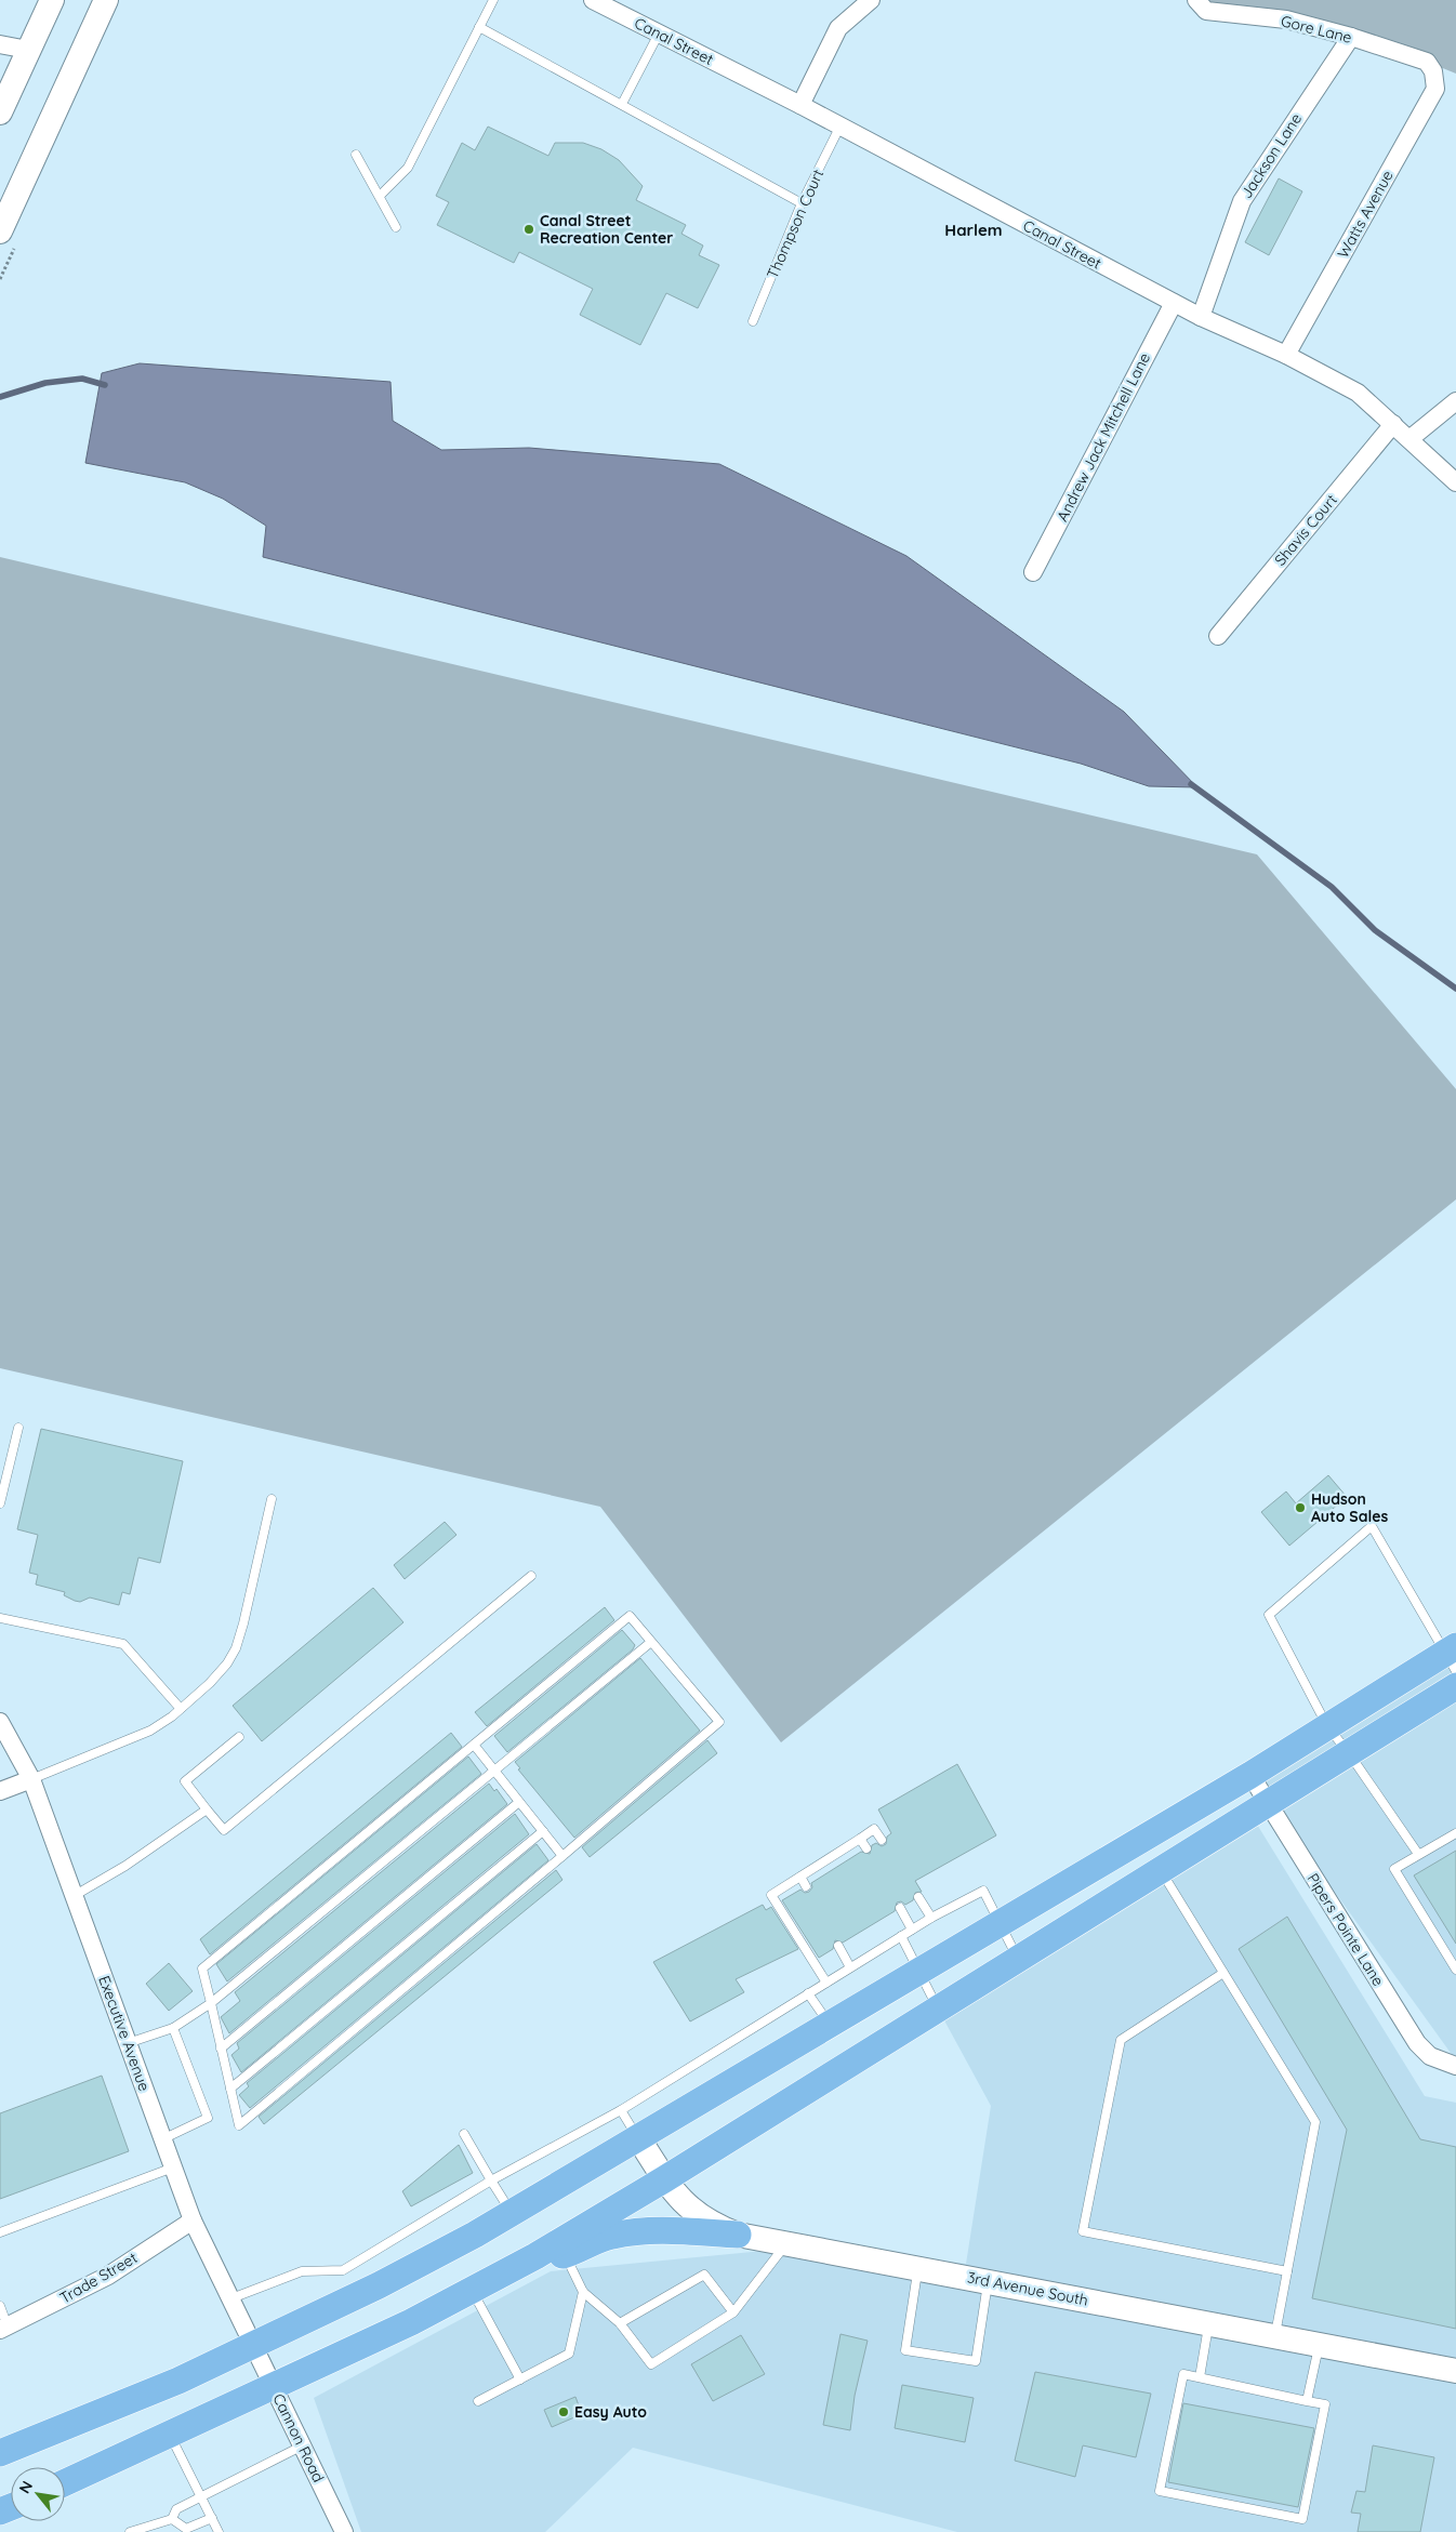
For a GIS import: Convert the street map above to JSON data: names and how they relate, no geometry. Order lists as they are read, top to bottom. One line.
{"streets":{"main road":["3rd Avenue South"],"street":["Gore Lane","Canal Street","Jackson Lane","Watts Avenue","Andrew Jack Mitchell Lane","Shavis Court","Pipers Pointe Lane","Executive Avenue","Trade Street","Cannon Road"],"lane":["Thompson Court"]},"crossings":[["Gore Lane","Jackson Lane"],["Gore Lane","Watts Avenue"],["Canal Street","Jackson Lane"],["Canal Street","Watts Avenue"],["Canal Street","Thompson Court"],["Canal Street","Andrew Jack Mitchell Lane"],["Canal Street","Shavis Court"],["Executive Avenue","Trade Street"],["Executive Avenue","Cannon Road"]],"districts":["Harlem"],"places":["Canal Street Recreation Center","Hudson Auto Sales","Easy Auto"],"north":"top left"}
